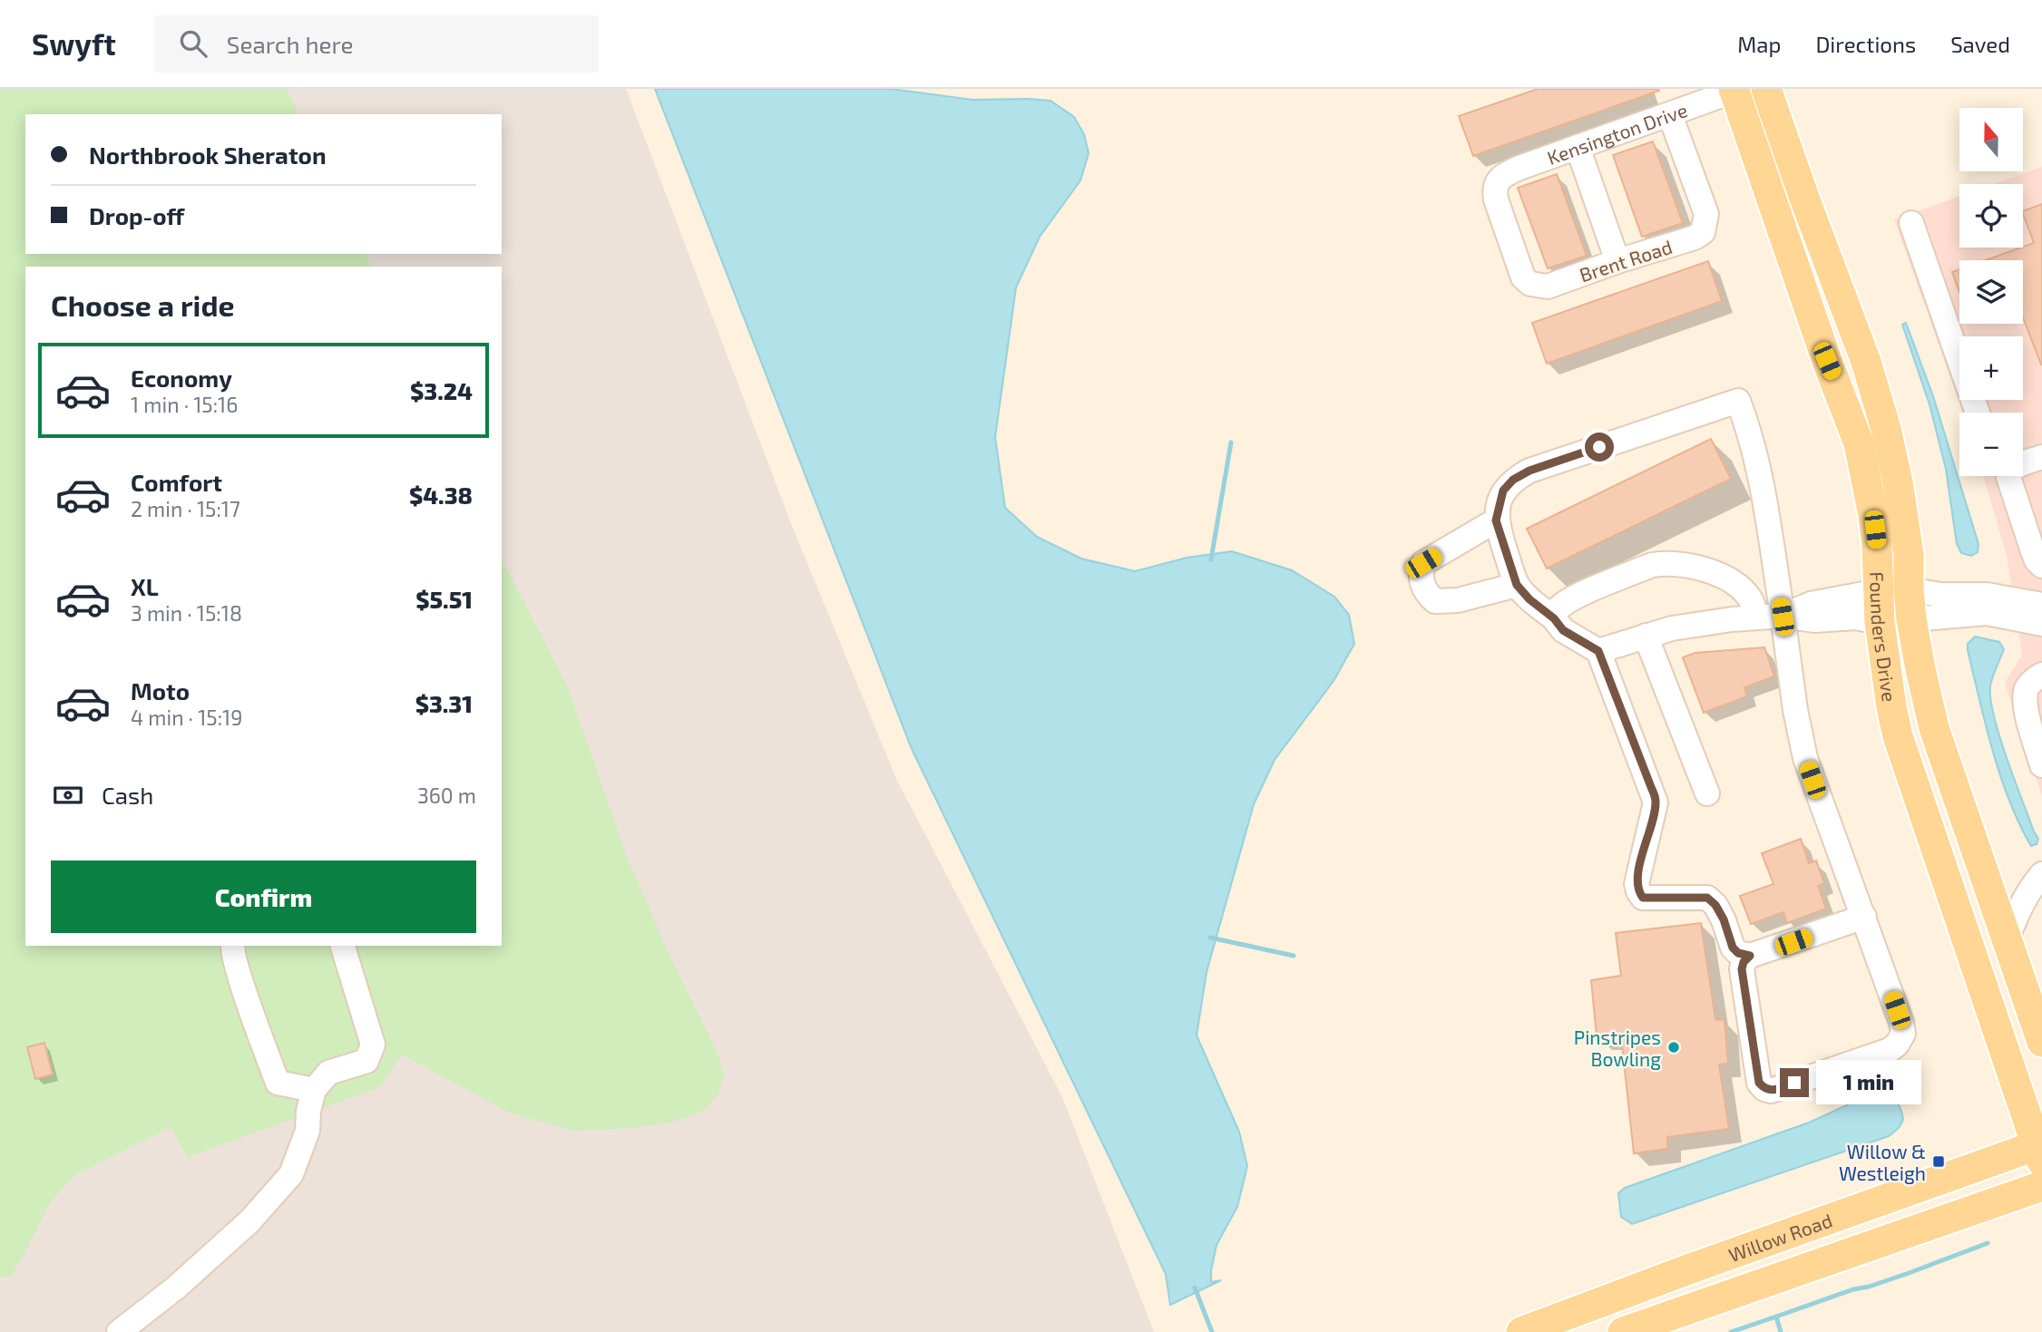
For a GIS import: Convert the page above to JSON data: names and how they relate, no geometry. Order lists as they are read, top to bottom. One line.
{"streets":{"main road":["Founders Drive","Willow Road"],"street":["Kensington Drive","Brent Road"]},"crossings":[["Kensington Drive","Brent Road"],["Kensington Drive","Founders Drive"],["Founders Drive","Willow Road"]],"places":{"other":["Pinstripes Bowling"],"transit":["Willow & Westleigh"]},"north":"top","page":{"header":"Swyft","search":"Search here","nav":["Map","Directions","Saved"],"map_buttons":["+","−"],"banner":["Northbrook Sheraton","Drop-off"],"heading":"Choose a ride","list":[{"name":"Economy","note":"1 min · 15:16","value":"$3.24"},{"name":"Comfort","note":"2 min · 15:17","value":"$4.38"},{"name":"XL","note":"3 min · 15:18","value":"$5.51"},{"name":"Moto","note":"4 min · 15:19","value":"$3.31"}],"pay":["Cash","360 m"],"buttons":"Confirm","bubble":"1 min"}}
